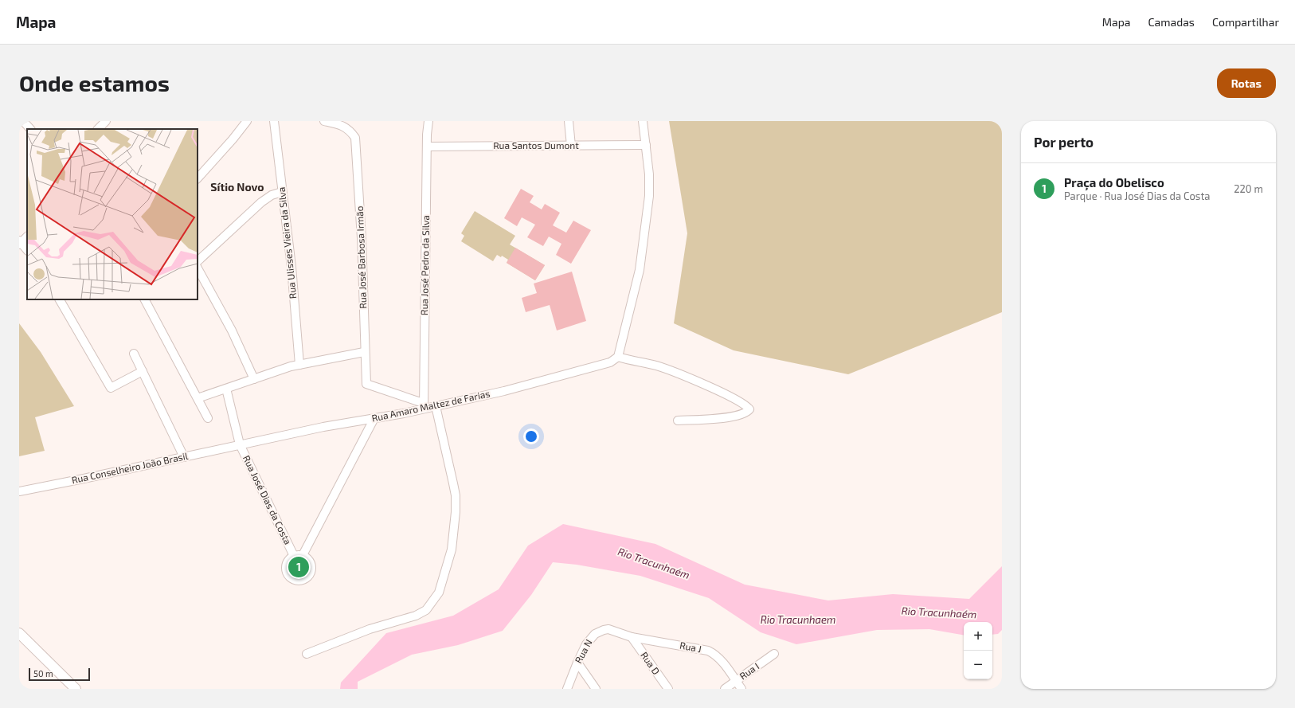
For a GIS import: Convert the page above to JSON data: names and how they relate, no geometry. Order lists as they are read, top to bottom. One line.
{"streets":{"street":["Rua Santos Dumont","Rua Ulisses Vieira da Silva","Rua José Barbosa Irmão","Rua José Pedro da Silva","Rua Amaro Maltez de Farias","Rua Conselheiro João Brasil","Rua José Dias da Costa","Rua J","Rua N","Rua D","Rua I"]},"crossings":[["Rua Santos Dumont","Rua José Pedro da Silva"],["Rua José Barbosa Irmão","Rua José Pedro da Silva"],["Rua José Barbosa Irmão","Rua Amaro Maltez de Farias"],["Rua José Pedro da Silva","Rua Amaro Maltez de Farias"],["Rua Amaro Maltez de Farias","Rua Conselheiro João Brasil"],["Rua Amaro Maltez de Farias","Rua José Dias da Costa"],["Rua Conselheiro João Brasil","Rua José Dias da Costa"],["Rua J","Rua N"],["Rua J","Rua D"],["Rua J","Rua I"],["Rua N","Rua D"]],"districts":["Sítio Novo"],"water":["Rio Tracunhaém","Rio Tracunhaem"],"scale_bar":"50 m","page":{"header":"Mapa","nav":["Mapa","Camadas","Compartilhar"],"buttons":"Rotas","title":"Onde estamos","heading":"Por perto","list":[{"mark":"1","name":"Praça do Obelisco","note":"Parque · Rua José Dias da Costa","value":"220 m"}],"pins":"1","map_buttons":["+","−"],"scale":"50 m"}}
